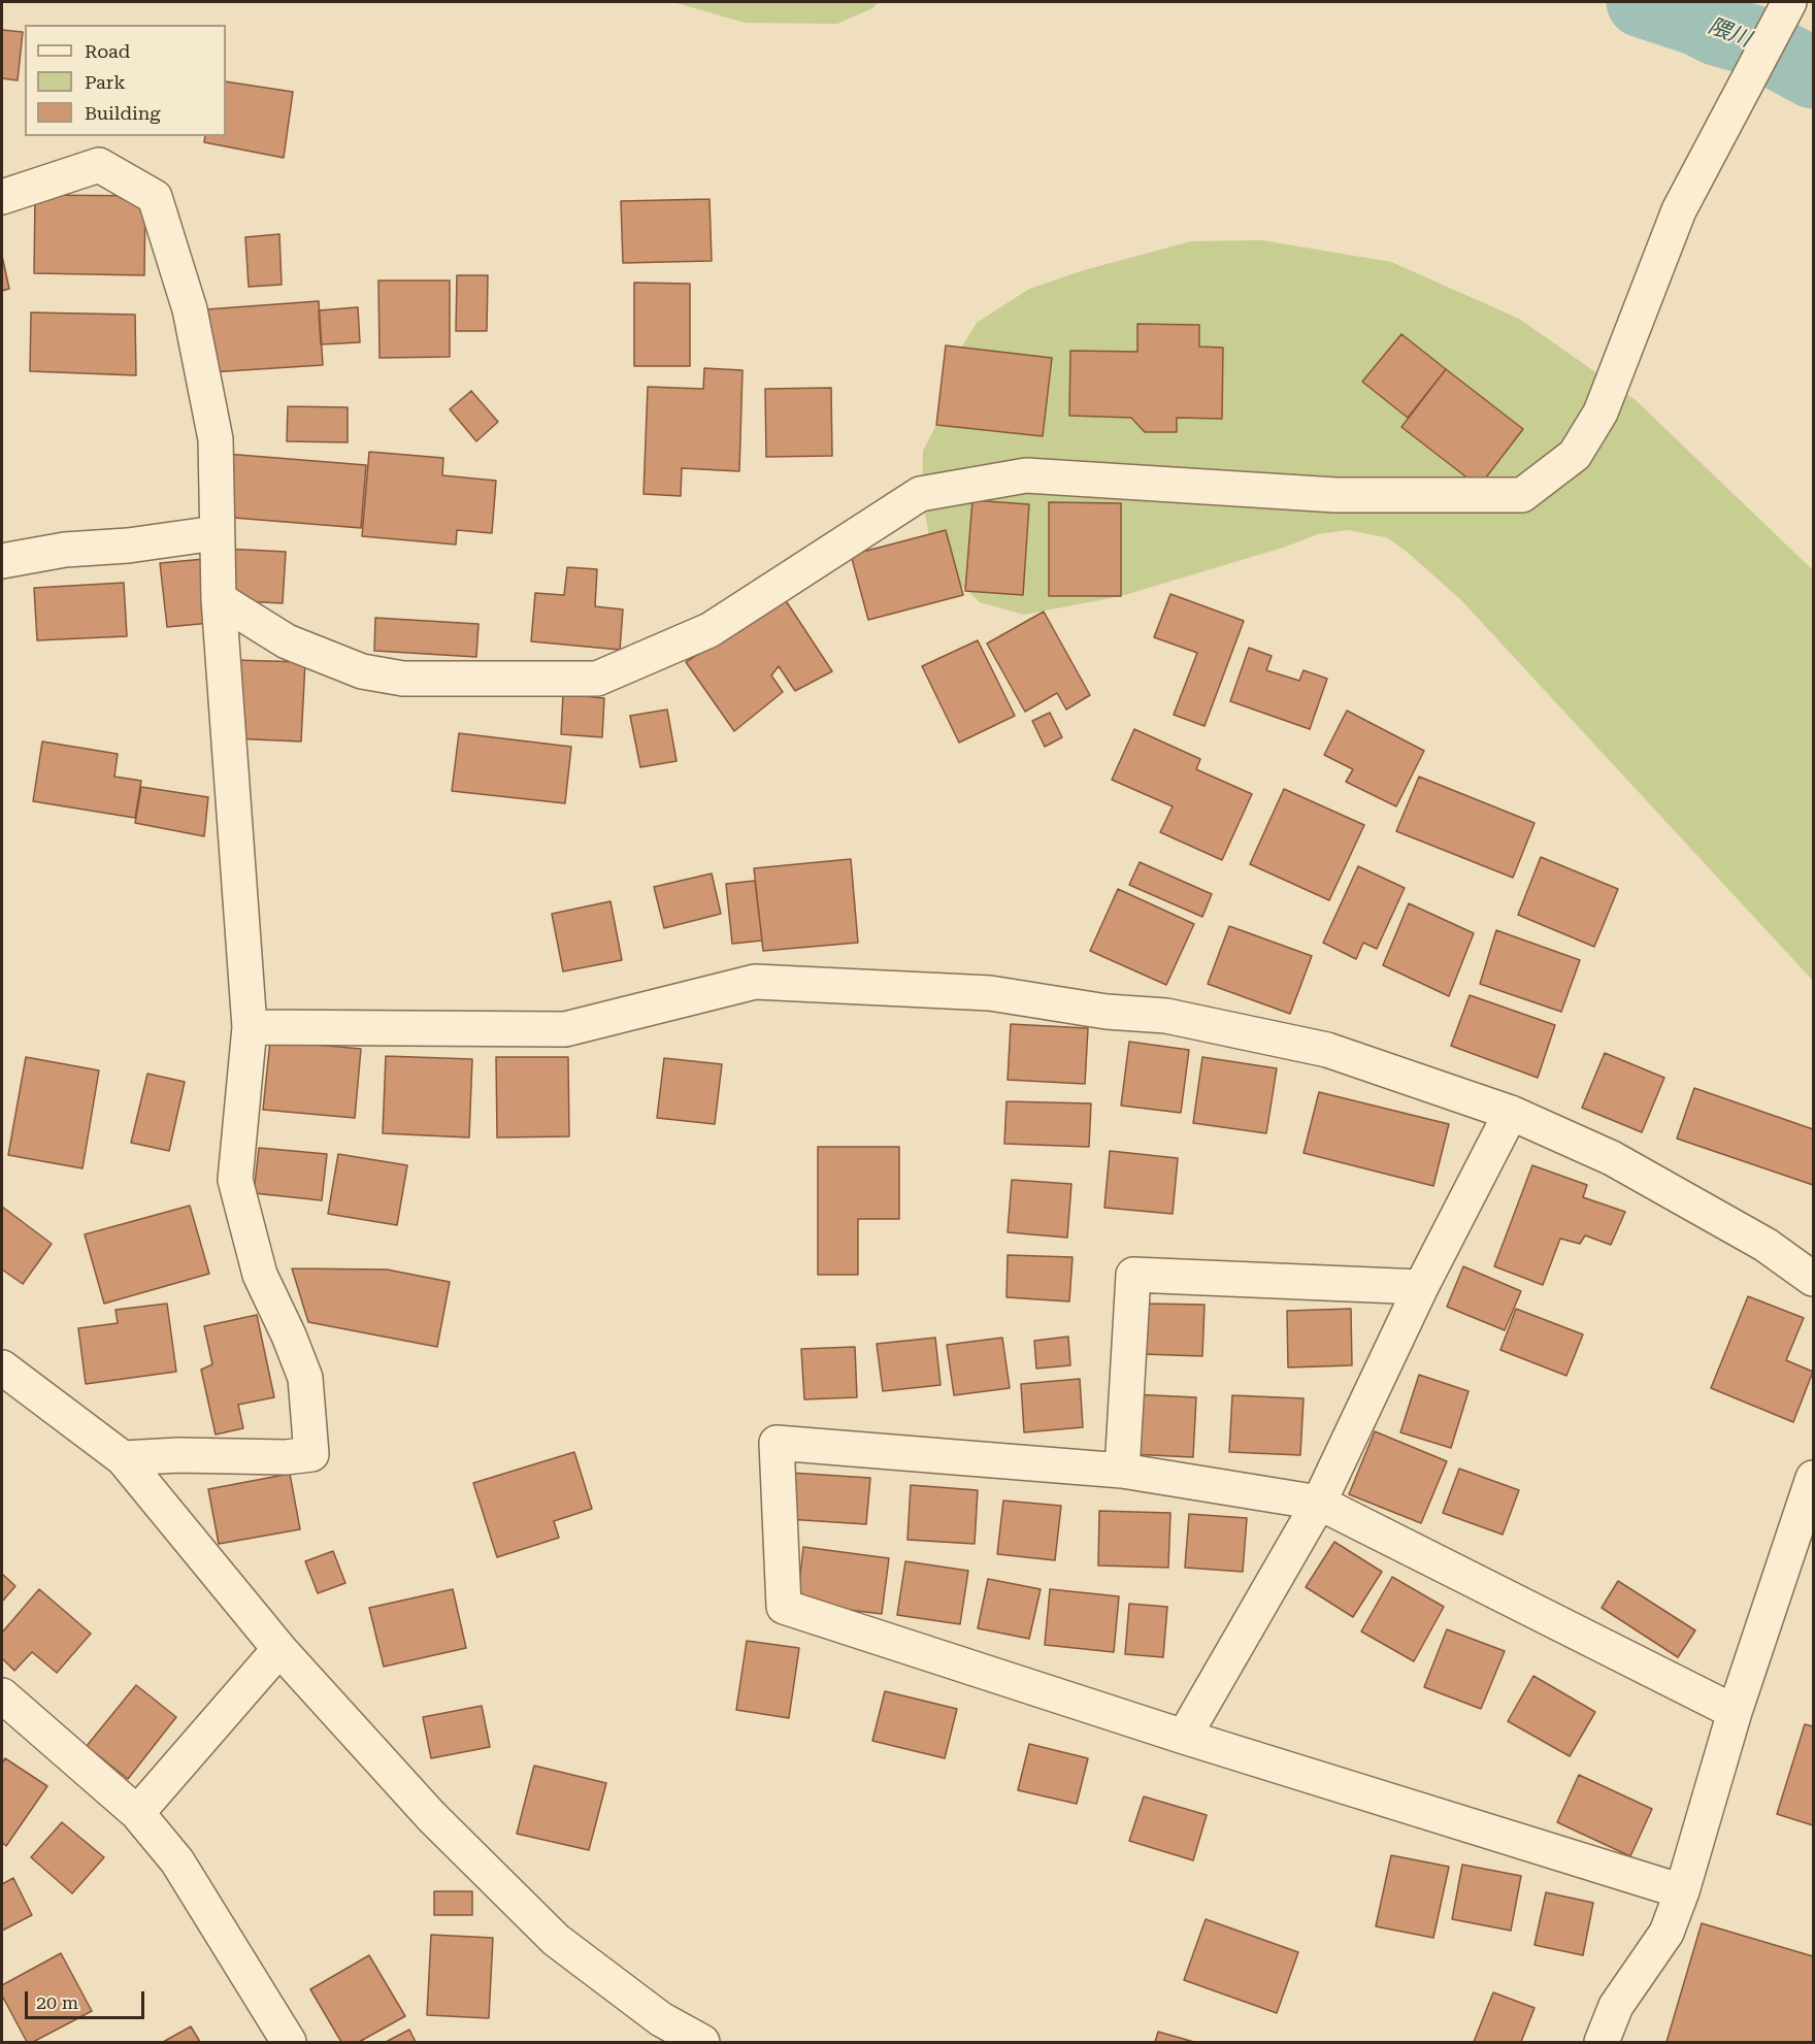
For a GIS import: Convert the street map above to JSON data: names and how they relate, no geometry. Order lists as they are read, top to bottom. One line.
{"water":["隈川"],"legend":["Road","Park","Building"],"scale_bar":"20 m"}
